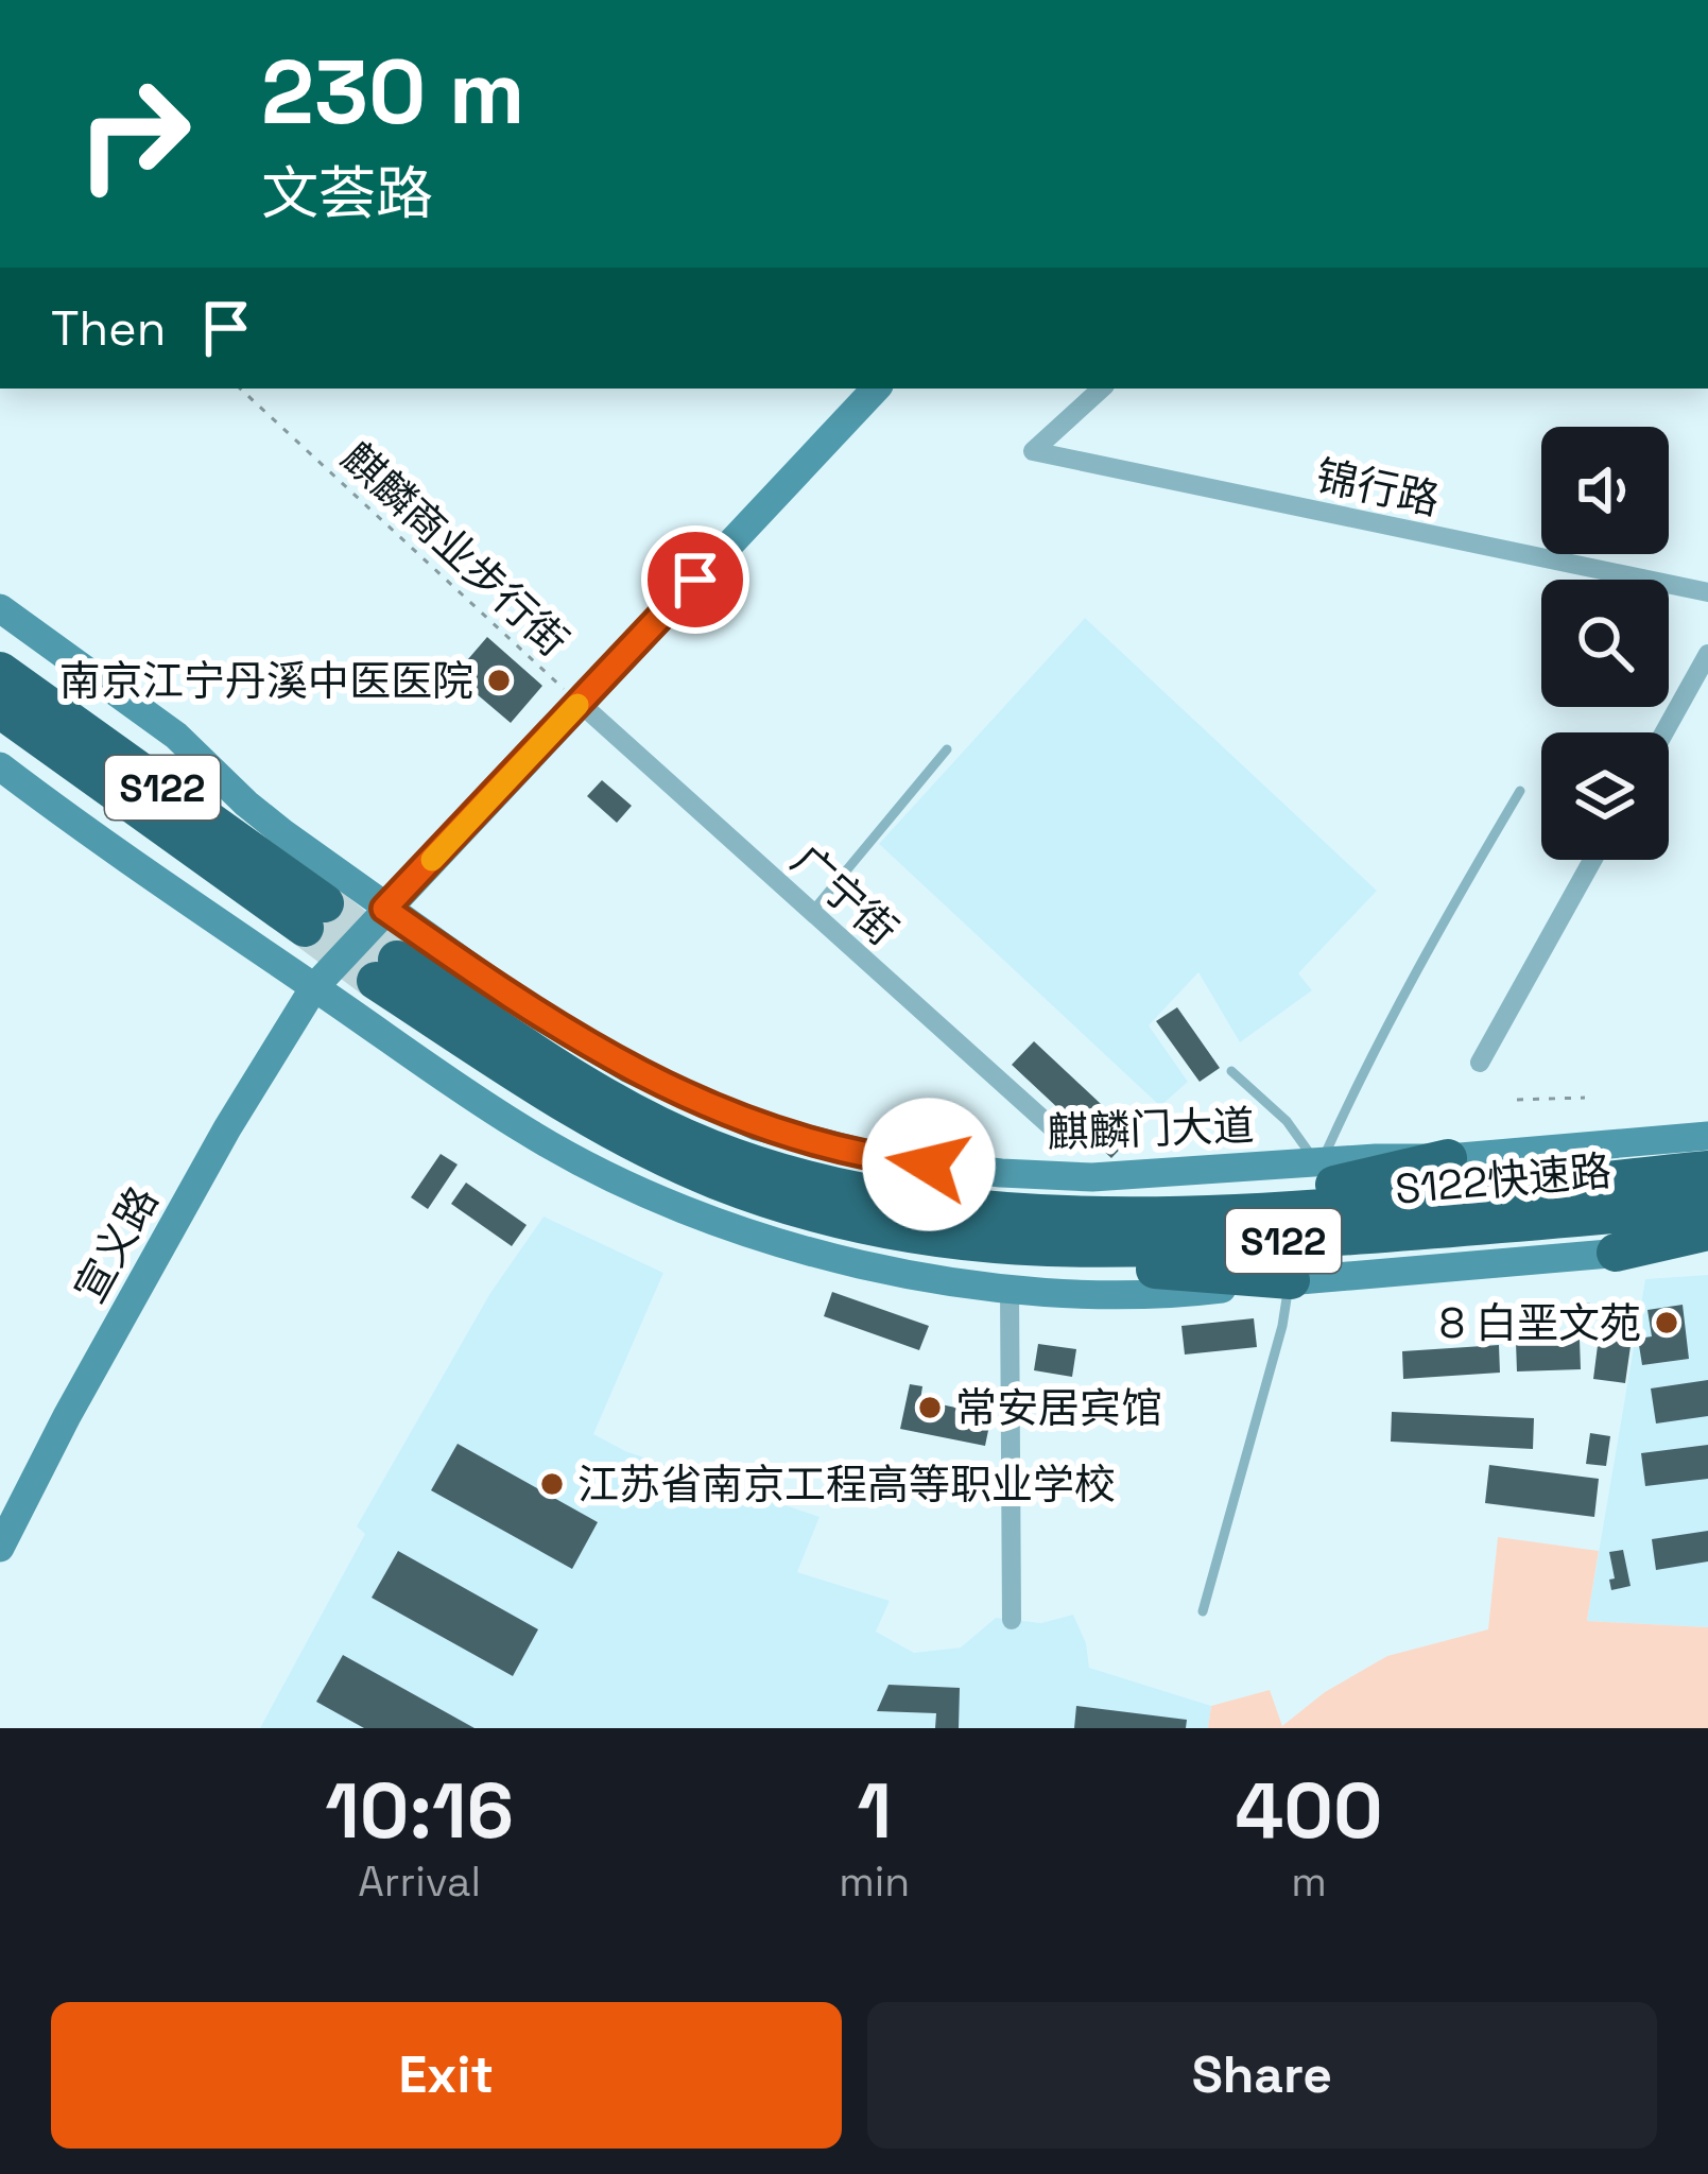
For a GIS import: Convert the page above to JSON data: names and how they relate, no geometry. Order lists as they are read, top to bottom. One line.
{"streets":{"highway":["S122","S122快速路"],"street":["锦行路","广宁街","麒麟门大道","宣义路"],"path":["麒麟商业步行街"]},"crossings":[["麒麟商业步行街","广宁街"],["麒麟商业步行街","宣义路"],["广宁街","宣义路"],["麒麟门大道","宣义路"]],"places":["南京江宁丹溪中医医院","8 白垩文苑","常安居宾馆","江苏省南京工程高等职业学校"],"page":{"turn":["230 m","文荟路"],"then":"Then","eta":["10:16","Arrival","1","min","400","m"],"buttons":["Exit","Share"]}}
